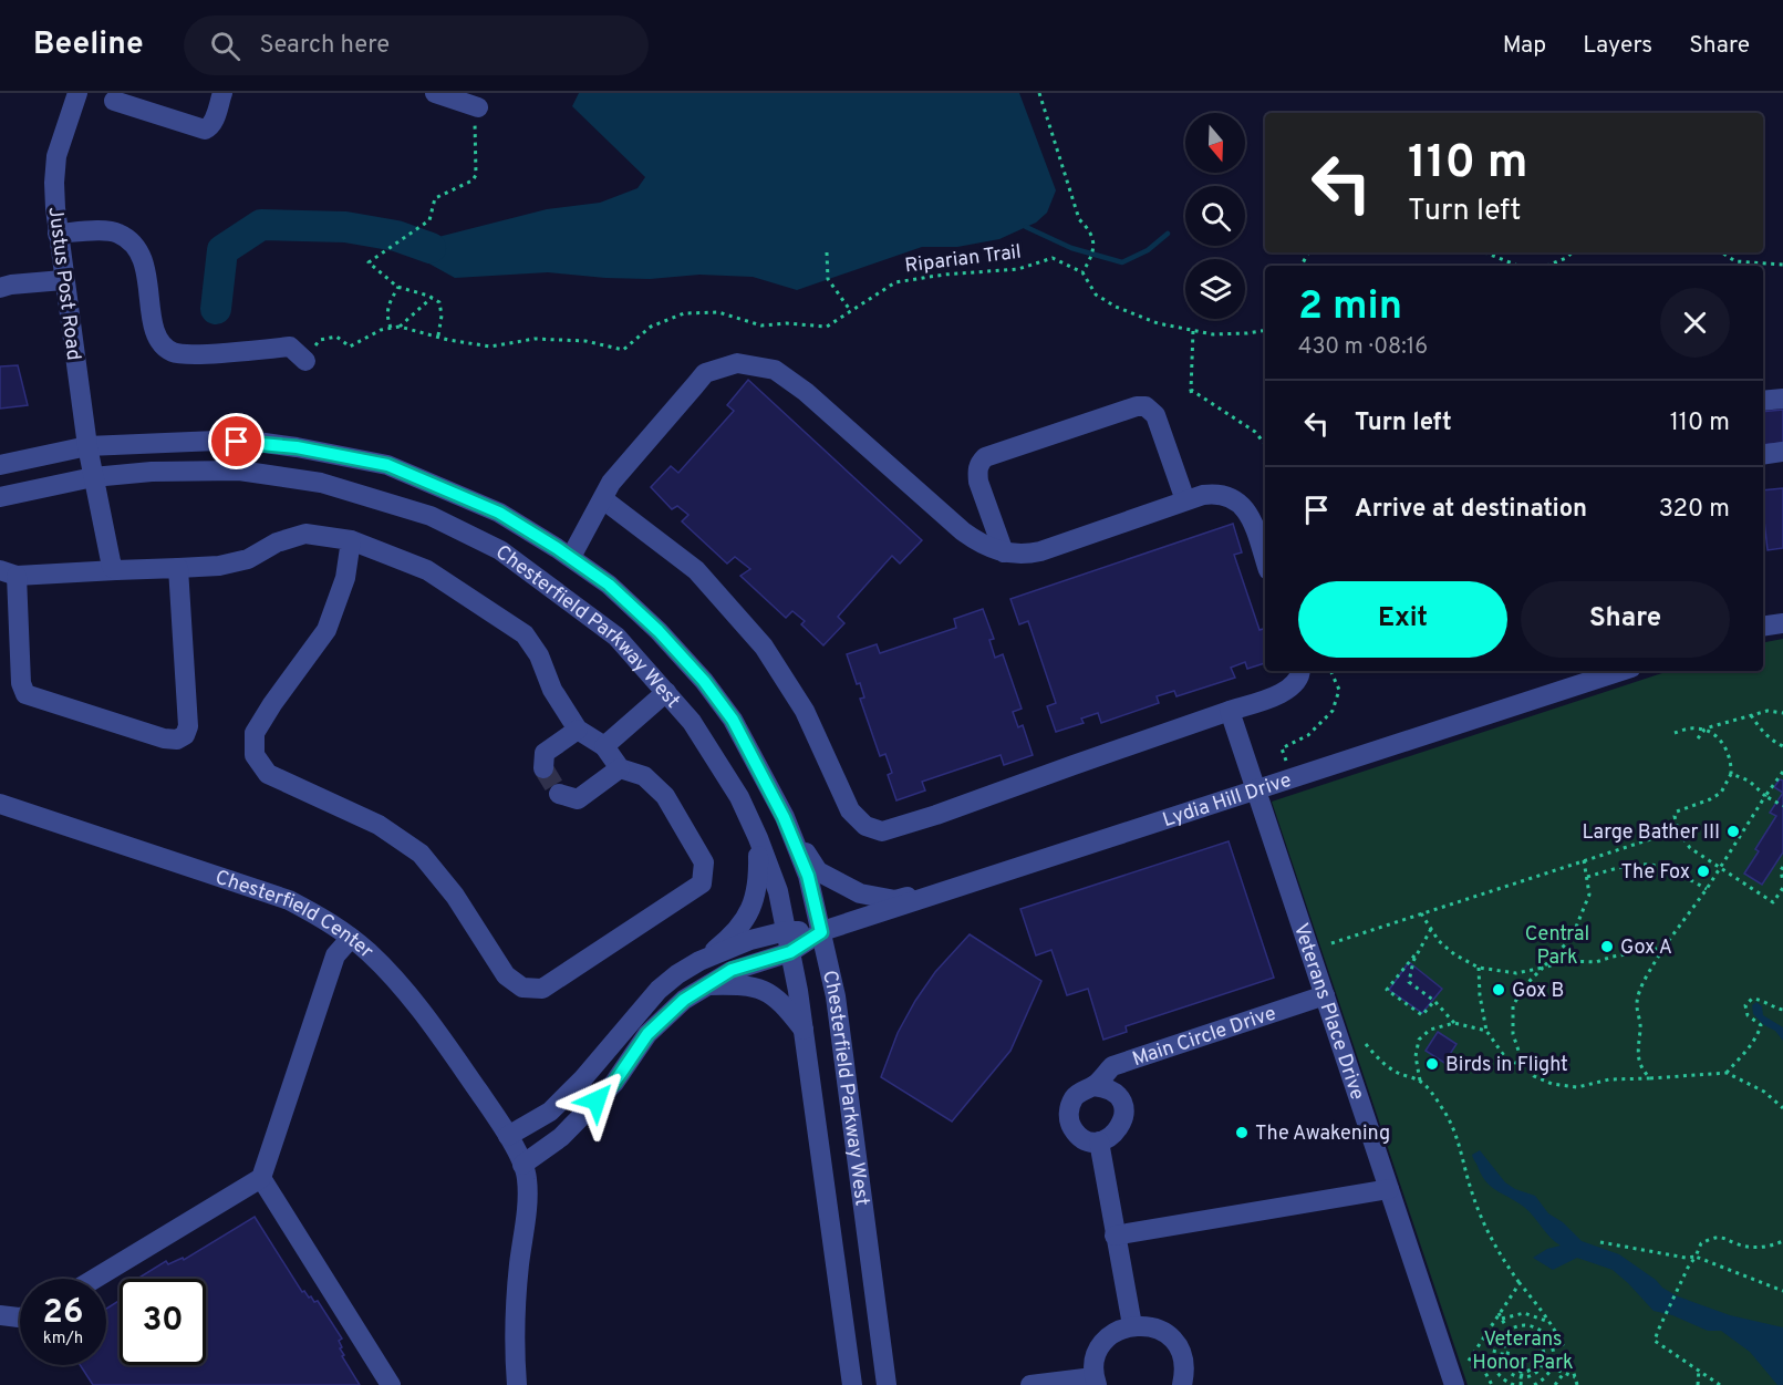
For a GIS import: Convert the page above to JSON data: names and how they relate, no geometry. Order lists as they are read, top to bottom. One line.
{"streets":{"street":["Justus Post Road","Chesterfield Parkway West","Lydia Hill Drive","Chesterfield Center","Veterans Place Drive","Main Circle Drive"],"path":["Riparian Trail"]},"crossings":[["Justus Post Road","Chesterfield Parkway West"],["Chesterfield Parkway West","Lydia Hill Drive"],["Lydia Hill Drive","Veterans Place Drive"],["Veterans Place Drive","Main Circle Drive"]],"parks":["Central Park","Veterans Honor Park"],"places":["Large Bather III","The Fox","Gox A","Gox B","Birds in Flight","The Awakening"],"north":"bottom","page":{"header":"Beeline","search":"Search here","nav":["Map","Layers","Share"],"turn":["110 m","Turn left"],"heading":["2 min","430 m · 08:16"],"list":[{"name":"Turn left","value":"110 m"},{"name":"Arrive at destination","value":"320 m"}],"buttons":["Exit","Share"],"speed":"26 km/h","limit":"30"}}
